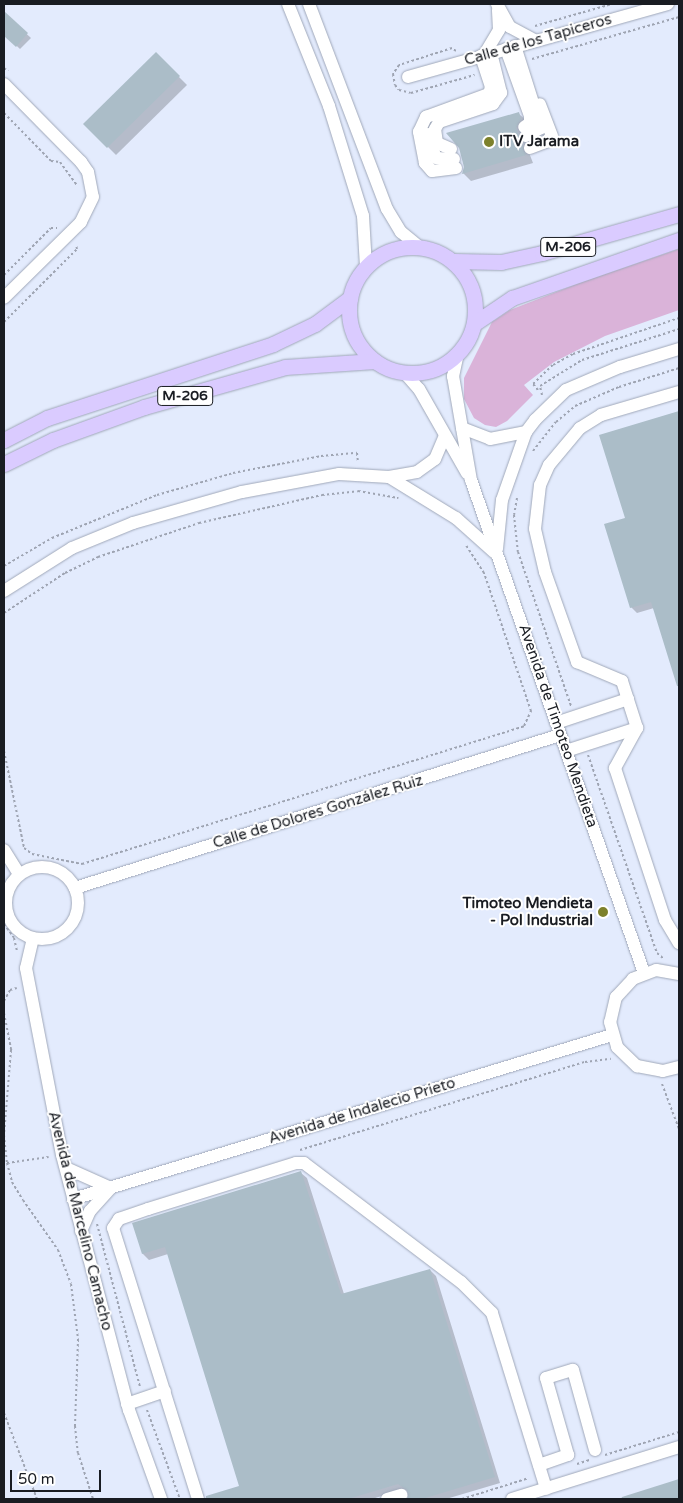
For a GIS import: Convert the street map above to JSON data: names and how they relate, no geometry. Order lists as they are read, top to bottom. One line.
{"streets":{"main road":["M-206"],"street":["Calle de los Tapiceros","Avenida de Timoteo Mendieta","Calle de Dolores González Ruiz","Avenida de Indalecio Prieto","Avenida de Marcelino Camacho"]},"crossings":[["M-206","Avenida de Timoteo Mendieta"],["Avenida de Timoteo Mendieta","Calle de Dolores González Ruiz"],["Calle de Dolores González Ruiz","Avenida de Marcelino Camacho"],["Avenida de Indalecio Prieto","Avenida de Marcelino Camacho"]],"places":["ITV Jarama","Timoteo Mendieta - Pol Industrial"],"scale_bar":"50 m"}
